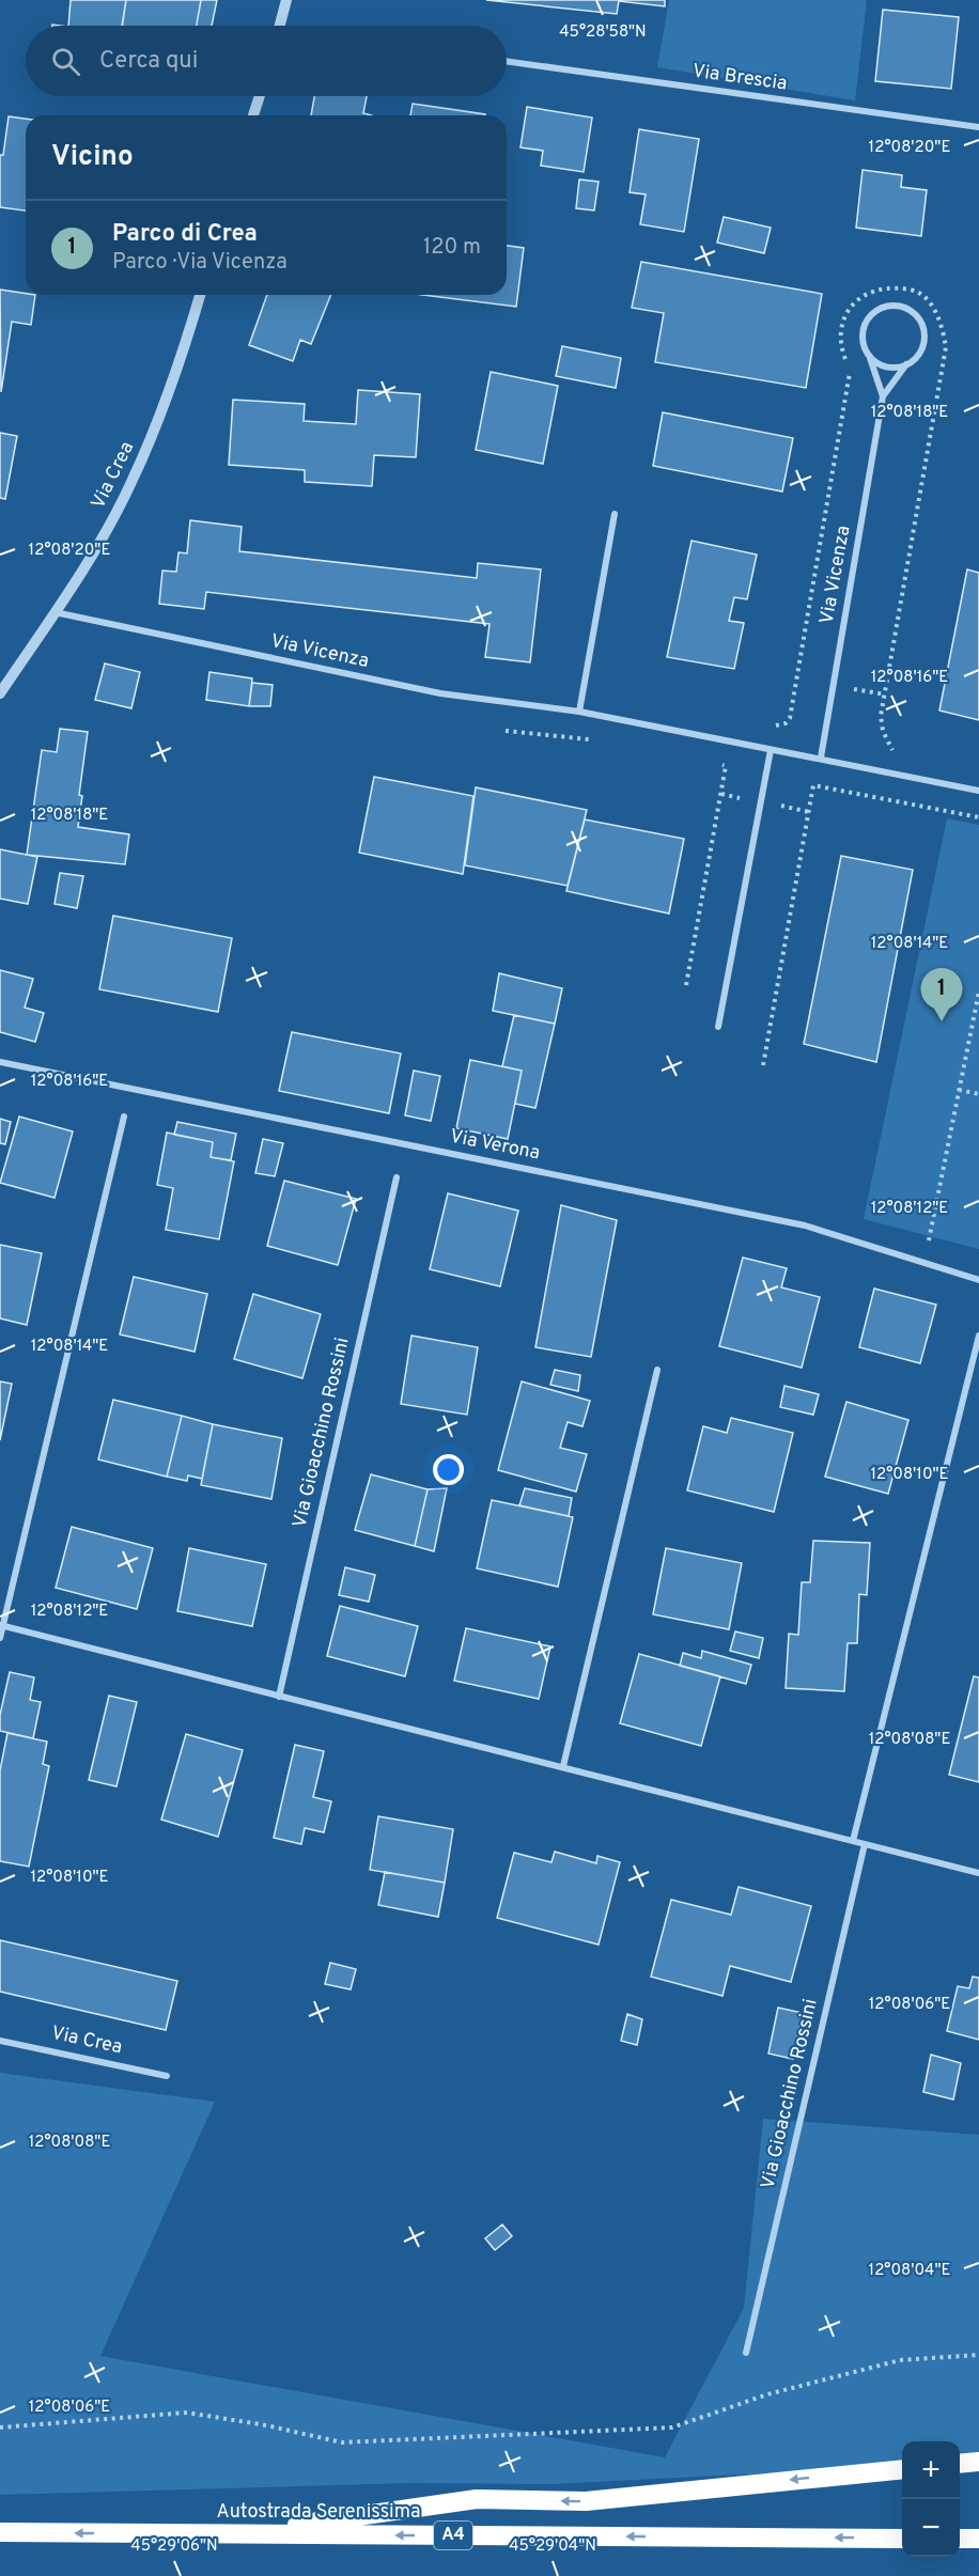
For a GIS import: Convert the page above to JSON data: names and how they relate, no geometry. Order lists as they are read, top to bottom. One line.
{"streets":{"highway":["Autostrada Serenissima","A4"],"street":["Via Brescia","Via Crea","Via Vicenza","Via Verona","Via Gioacchino Rossini"]},"crossings":[["Via Crea","Via Vicenza"]],"page":{"search":"Cerca qui","heading":"Vicino","list":[{"mark":"1","name":"Parco di Crea","note":"Parco · Via Vicenza","value":"120 m"}],"pins":"1","map_buttons":["+","−"]},"coordinates":["45°28'58\"N","12°08'20\"E","12°08'18\"E","12°08'16\"E","12°08'14\"E","12°08'12\"E","12°08'10\"E","12°08'08\"E","12°08'06\"E","12°08'04\"E","45°29'06\"N","45°29'04\"N"]}
